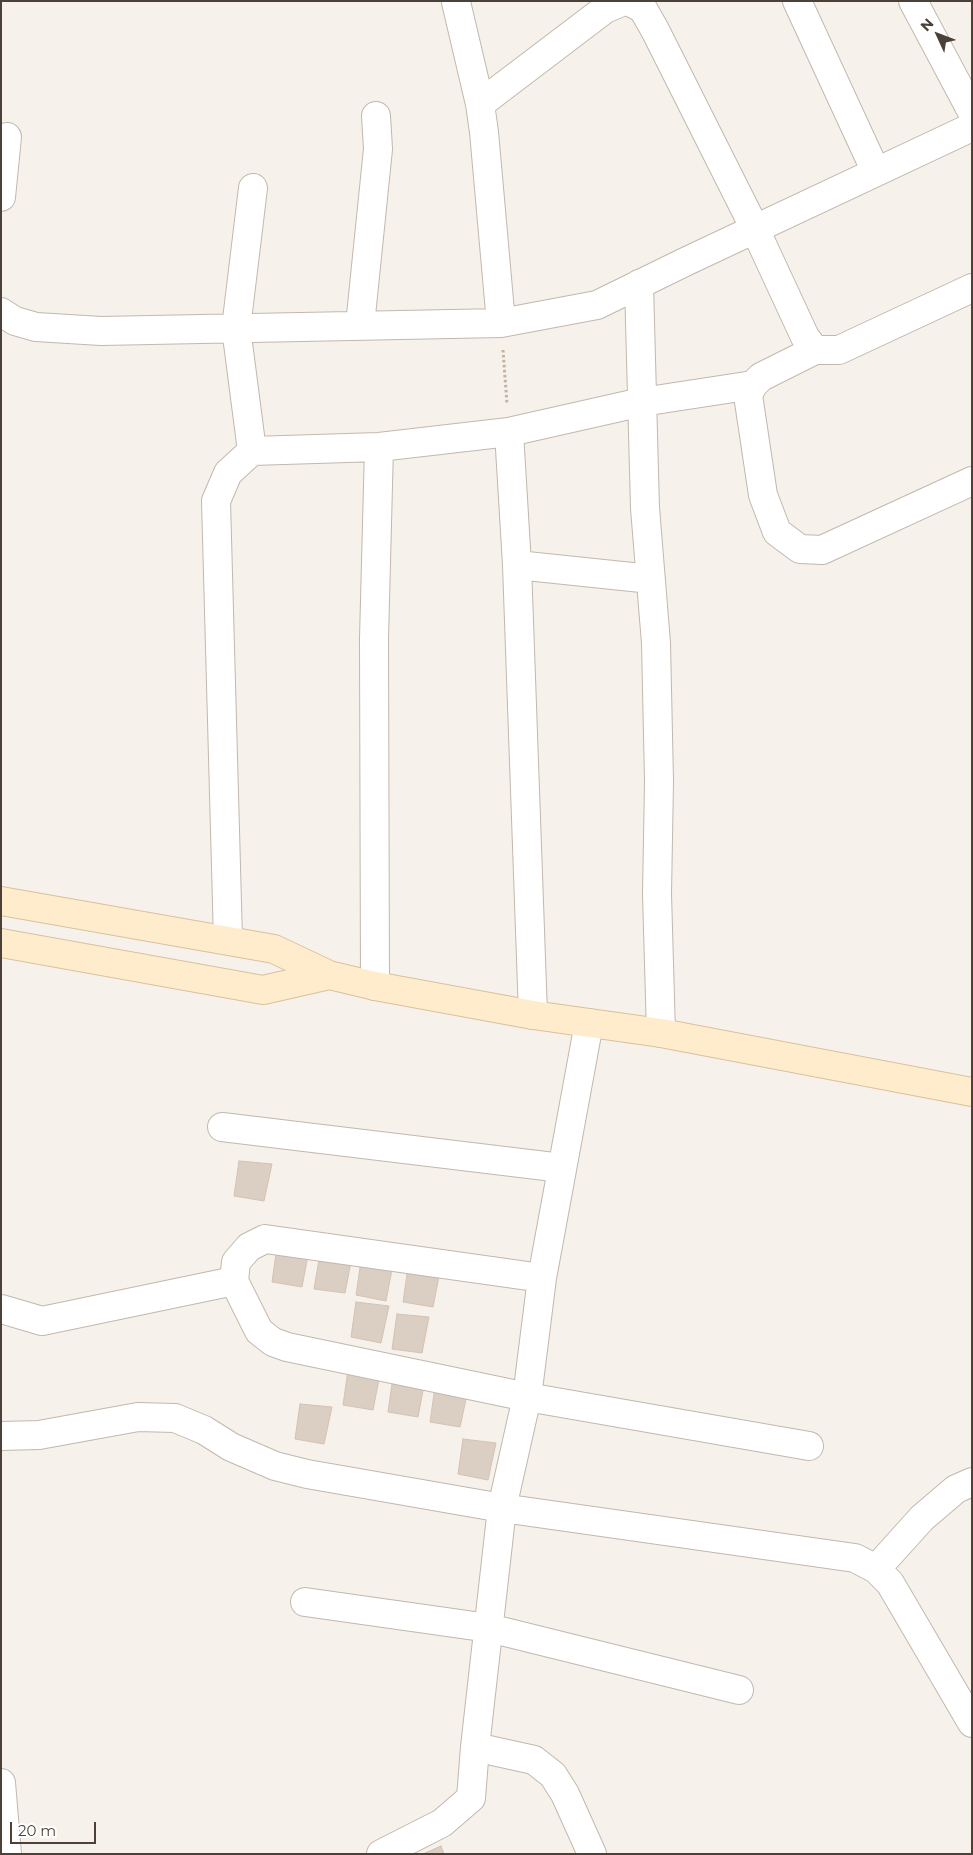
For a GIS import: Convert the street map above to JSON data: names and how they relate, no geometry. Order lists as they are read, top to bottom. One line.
{"scale_bar":"20 m","north":"top left"}
